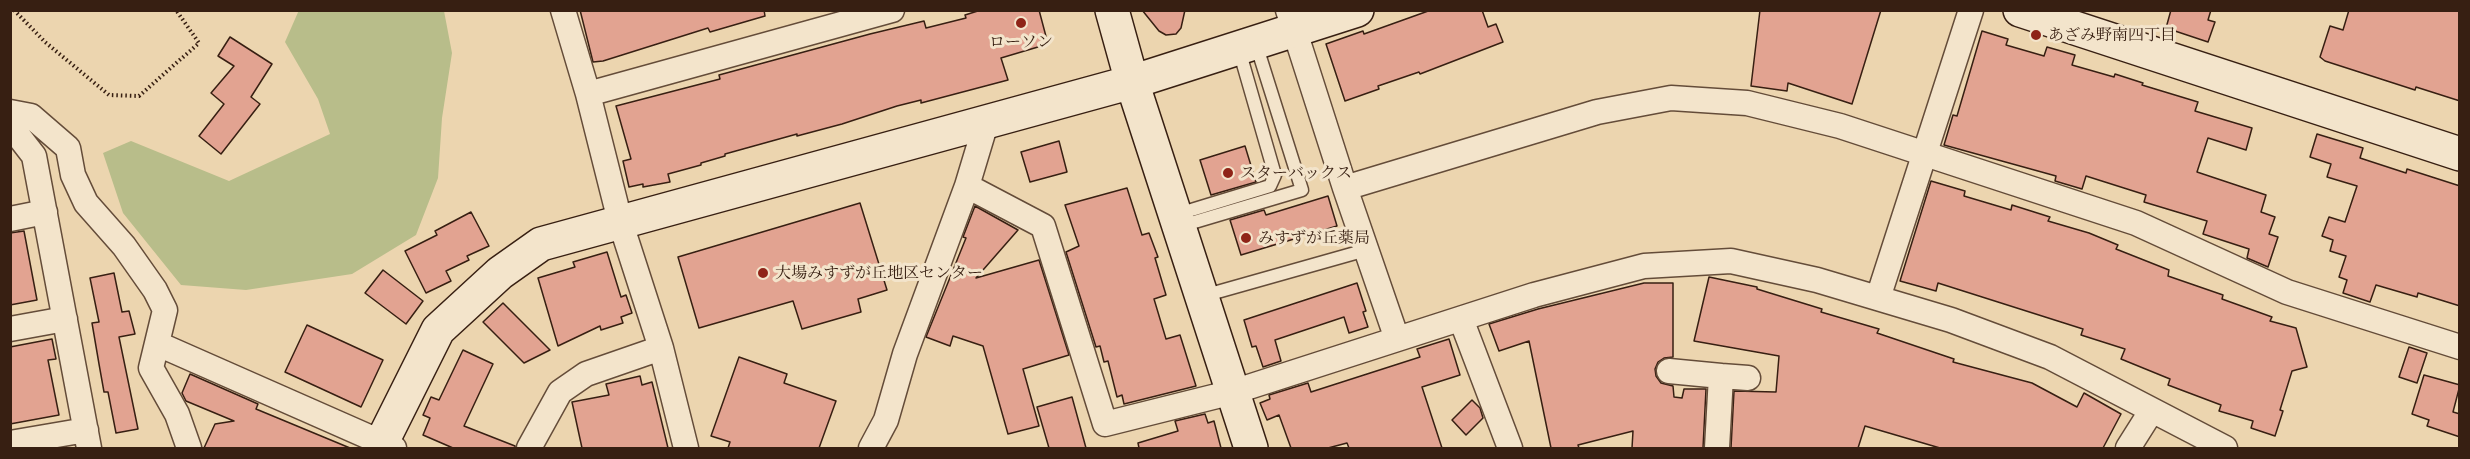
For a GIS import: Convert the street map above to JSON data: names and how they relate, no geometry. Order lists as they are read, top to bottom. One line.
{"places":["ローソン","あざみ野南四丁目","スターバックス","みすずが丘薬局","大場みすずが丘地区センター"]}
